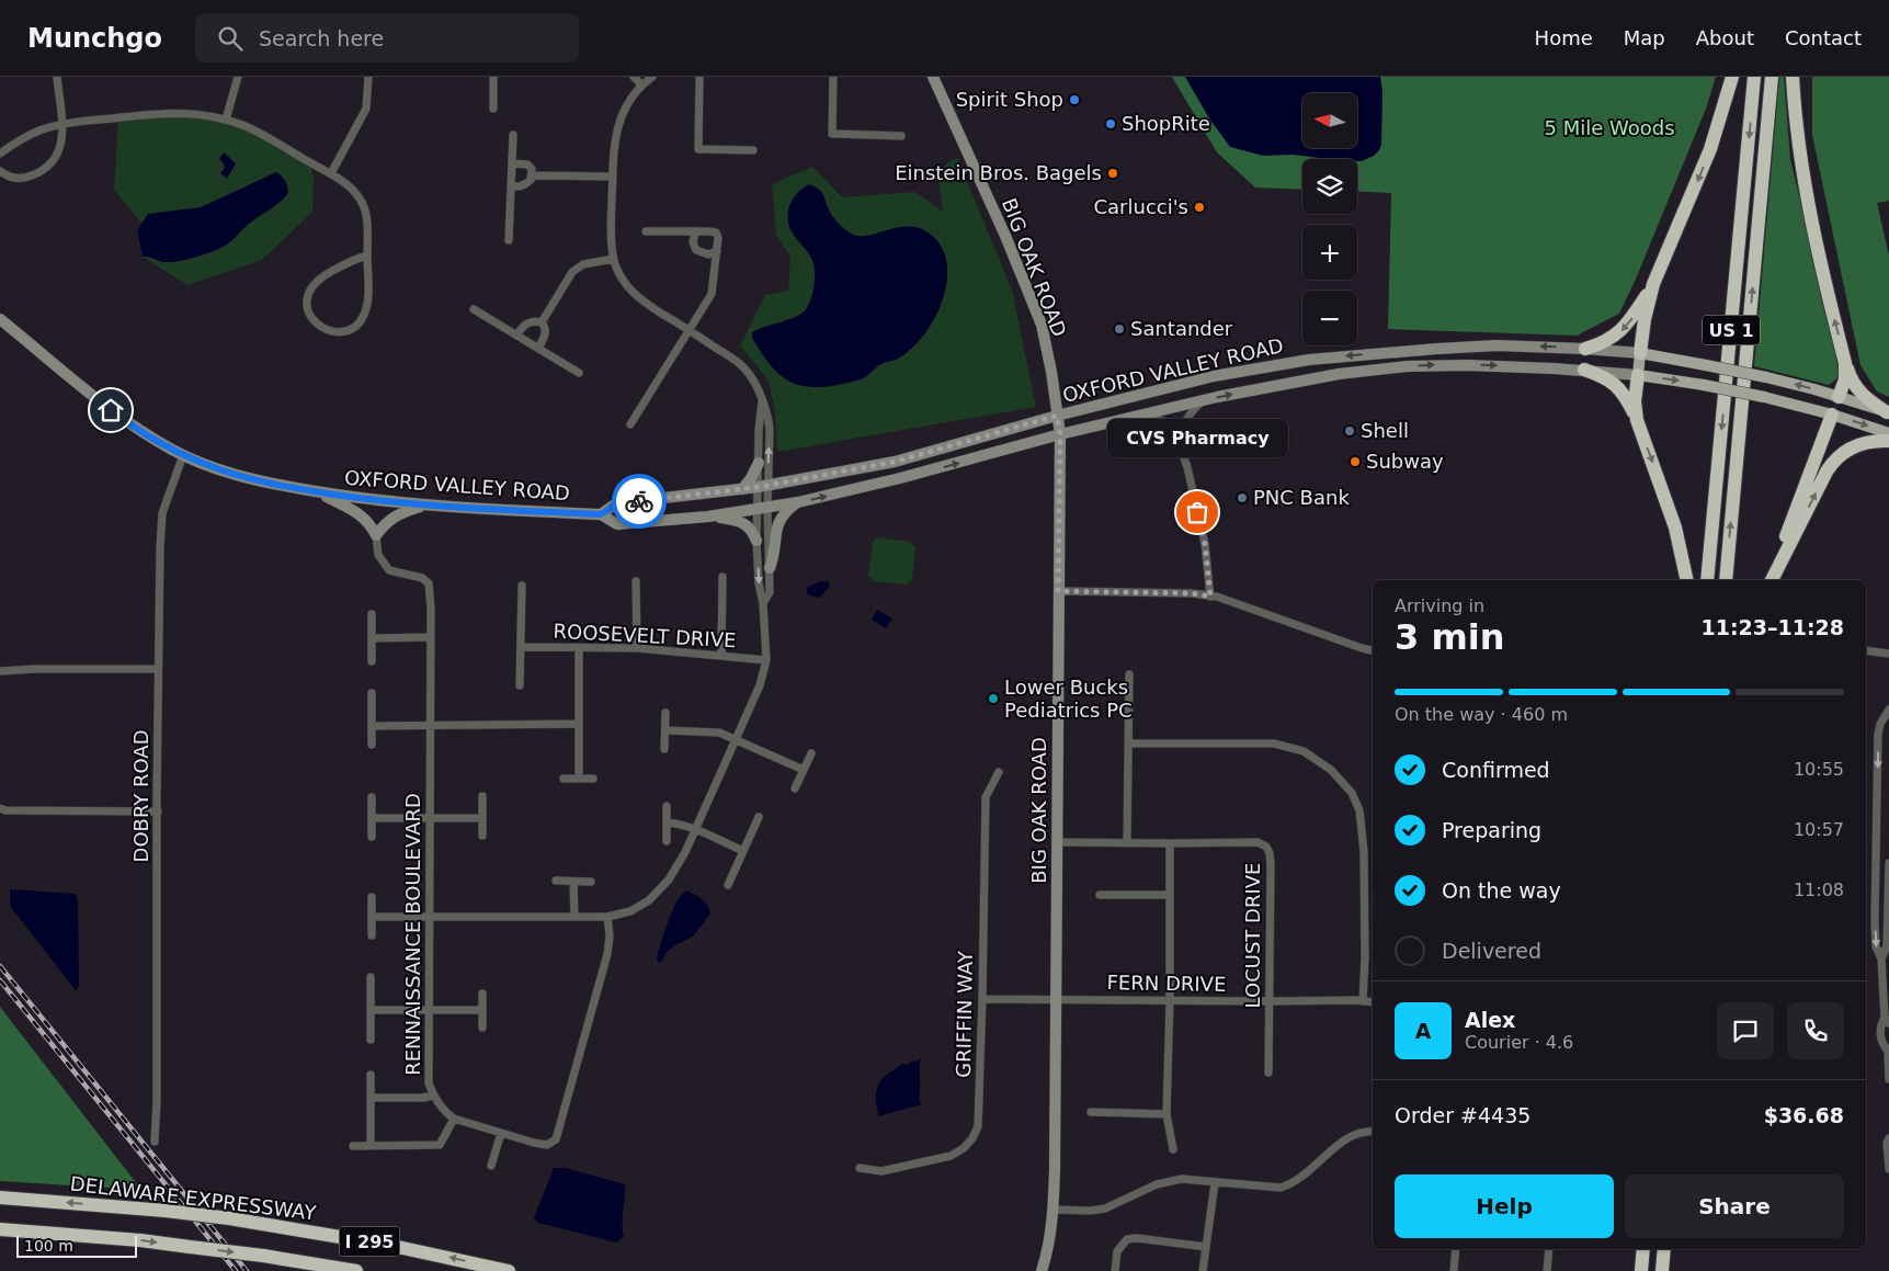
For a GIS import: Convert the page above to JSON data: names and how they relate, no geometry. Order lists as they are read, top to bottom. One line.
{"streets":{"highway":["US 1","DELAWARE EXPRESSWAY","I 295"],"main road":["BIG OAK ROAD","OXFORD VALLEY ROAD"],"street":["ROOSEVELT DRIVE","DOBRY ROAD","RENNAISSANCE BOULEVARD","LOCUST DRIVE","FERN DRIVE","GRIFFIN WAY"]},"crossings":[["BIG OAK ROAD","OXFORD VALLEY ROAD"],["BIG OAK ROAD","LOCUST DRIVE"],["BIG OAK ROAD","FERN DRIVE"],["OXFORD VALLEY ROAD","DOBRY ROAD"],["LOCUST DRIVE","FERN DRIVE"],["FERN DRIVE","GRIFFIN WAY"]],"parks":["5 Mile Woods"],"places":["Spirit Shop","ShopRite","Einstein Bros. Bagels","Carlucci's","Santander","Shell","Subway","PNC Bank","CVS Pharmacy","Lower Bucks Pediatrics PC"],"scale_bar":"100 m","north":"left","page":{"header":"Munchgo","search":"Search here","nav":["Home","Map","About","Contact"],"map_buttons":["+","−"],"bubble":"CVS Pharmacy","heading":["3 min","Arriving in","11:23–11:28"],"panel":["Alex","Courier · 4.6","Order #4435","$36.68"],"bar":"On the way · 460 m","list":[["Confirmed","10:55"],["Preparing","10:57"],["On the way","11:08"],"Delivered"],"round":"A","buttons":["Help","Share"],"scale":"100 m"}}
